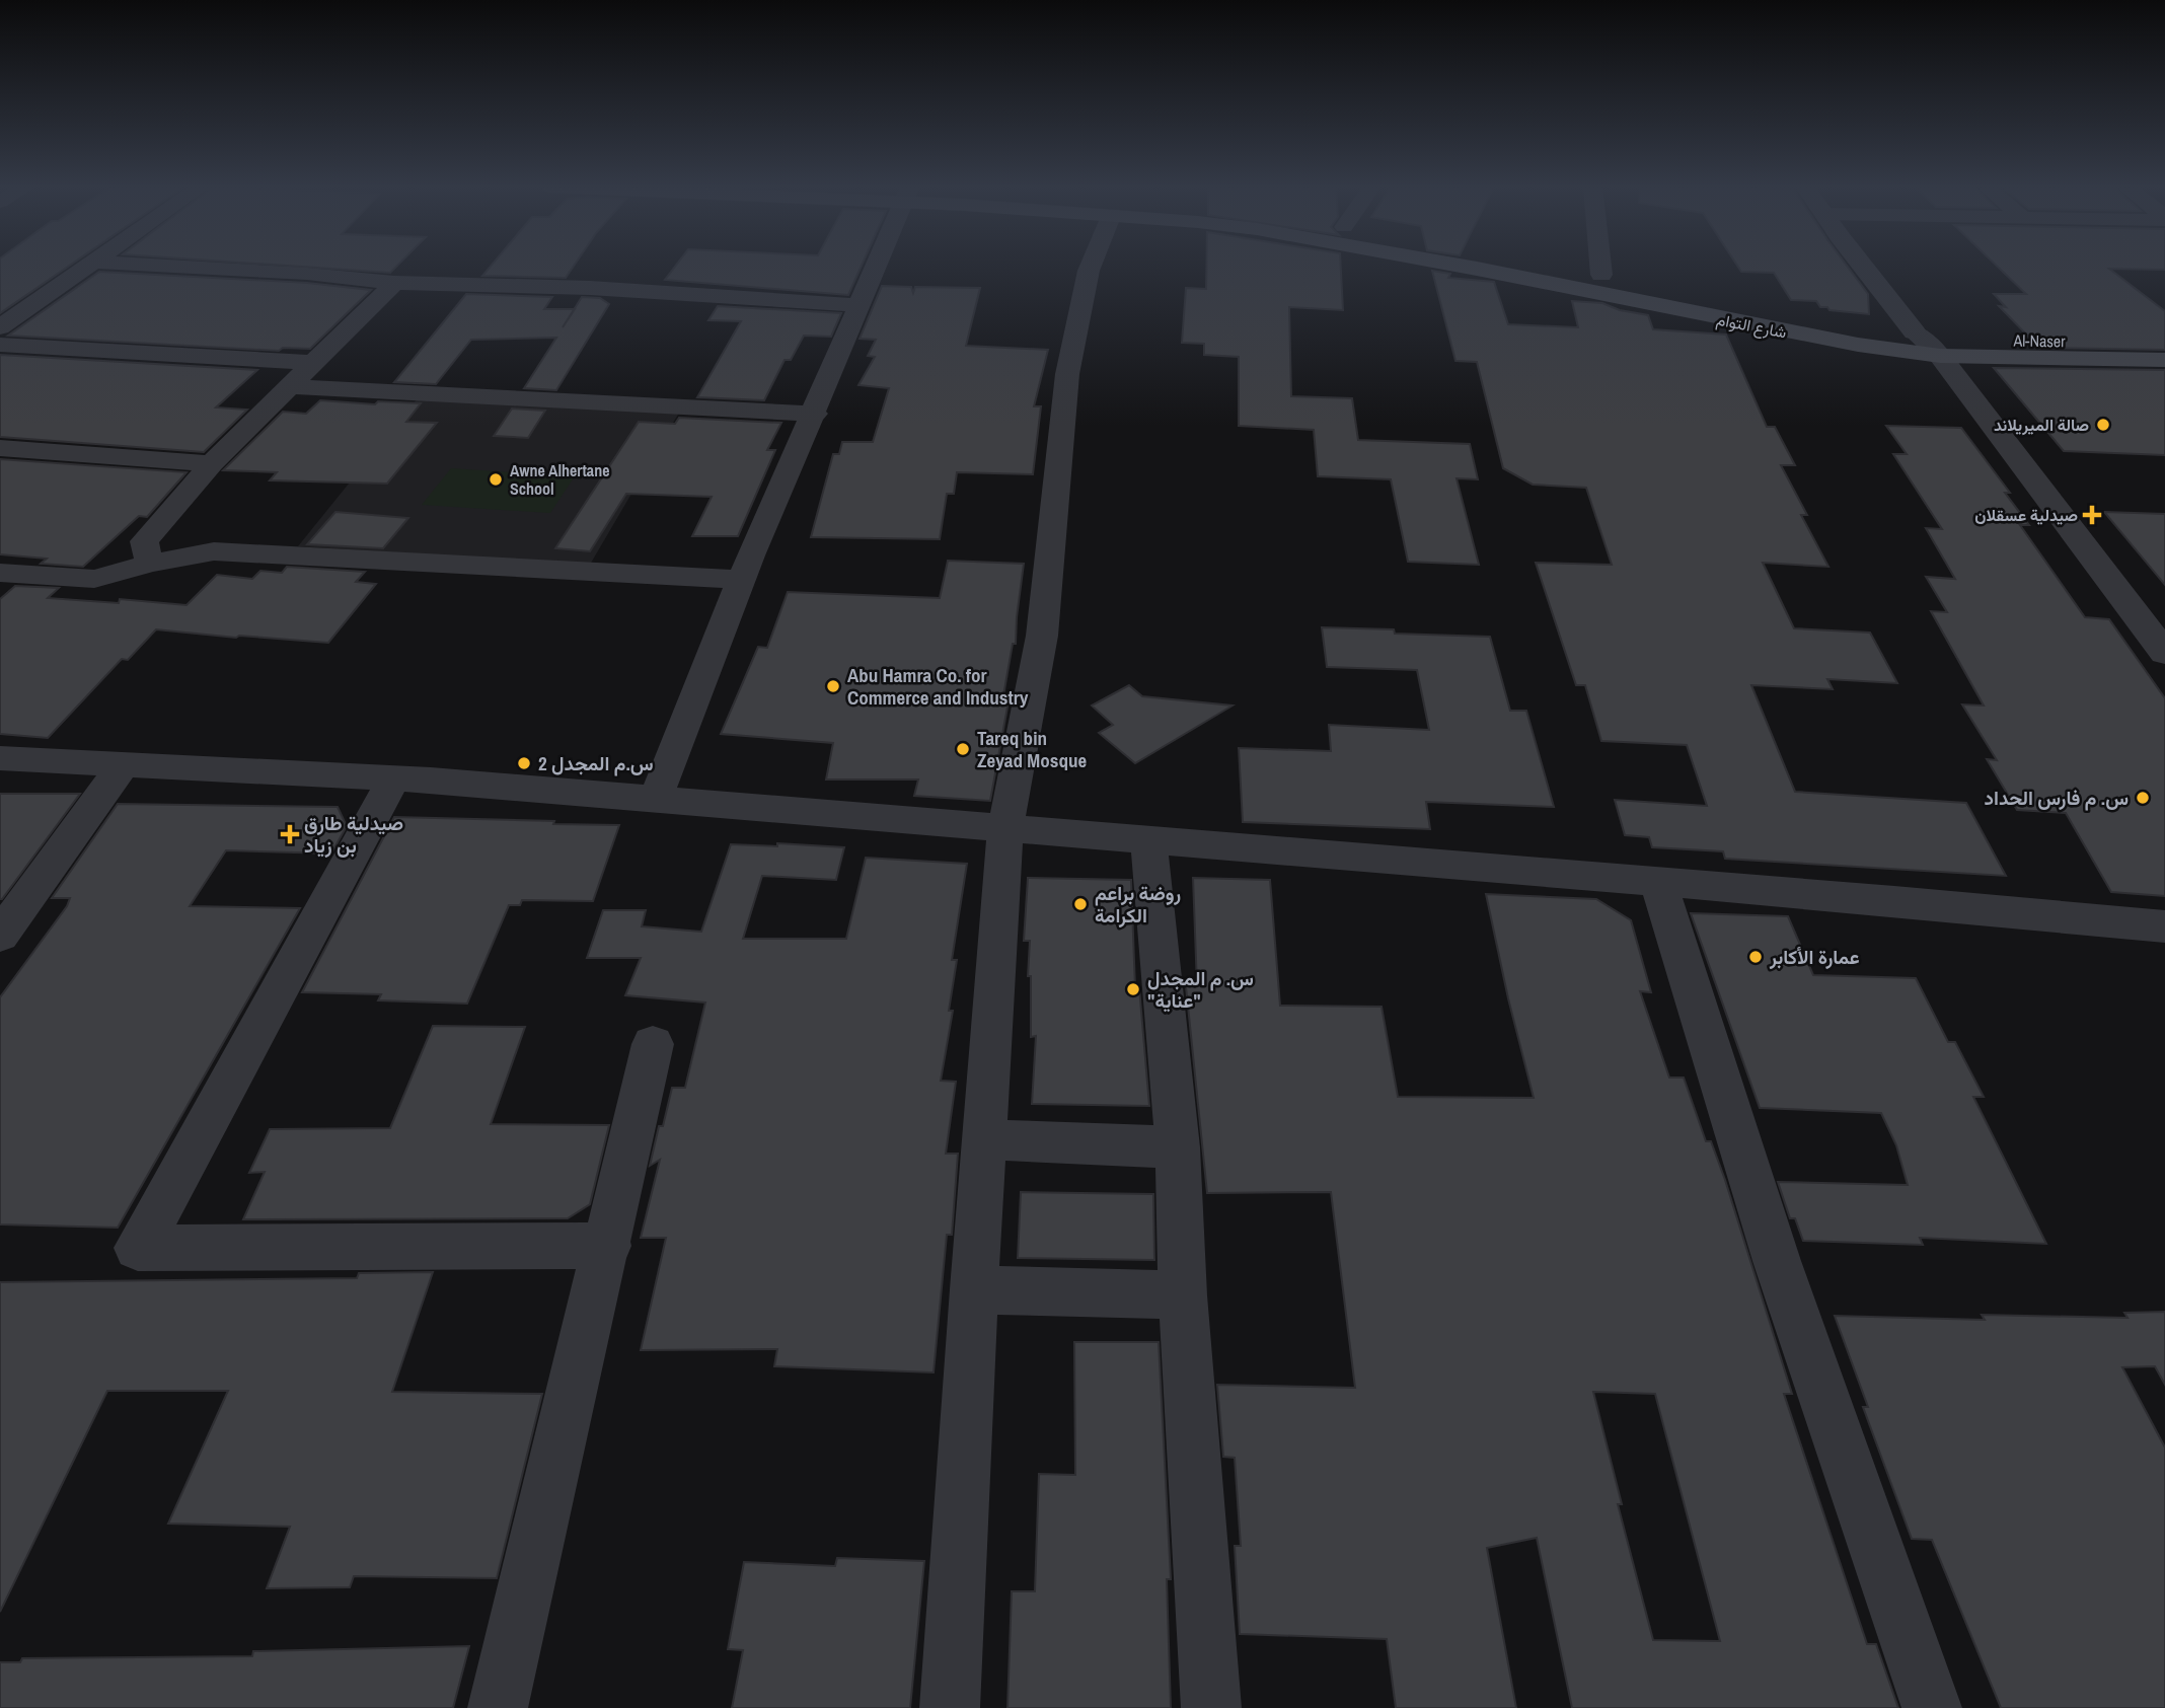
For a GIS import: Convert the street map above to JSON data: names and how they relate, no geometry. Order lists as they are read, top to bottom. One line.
{"streets":{"main road":["شارع التوام","Al-Naser"]},"crossings":[["شارع التوام","Al-Naser"]],"places":{"other":["صالة الميريلاند","Awne Alhertane School","Abu Hamra Co. for Commerce and Industry","Tareq bin Zeyad Mosque","س.م المجدل 2","س. م فارس الحداد","روضة براعم الكرامة","عمارة الأكابر","س. م المجدل \"عناية\""],"health":["صيدلية عسقلان","صيدلية طارق بن زياد"]}}
